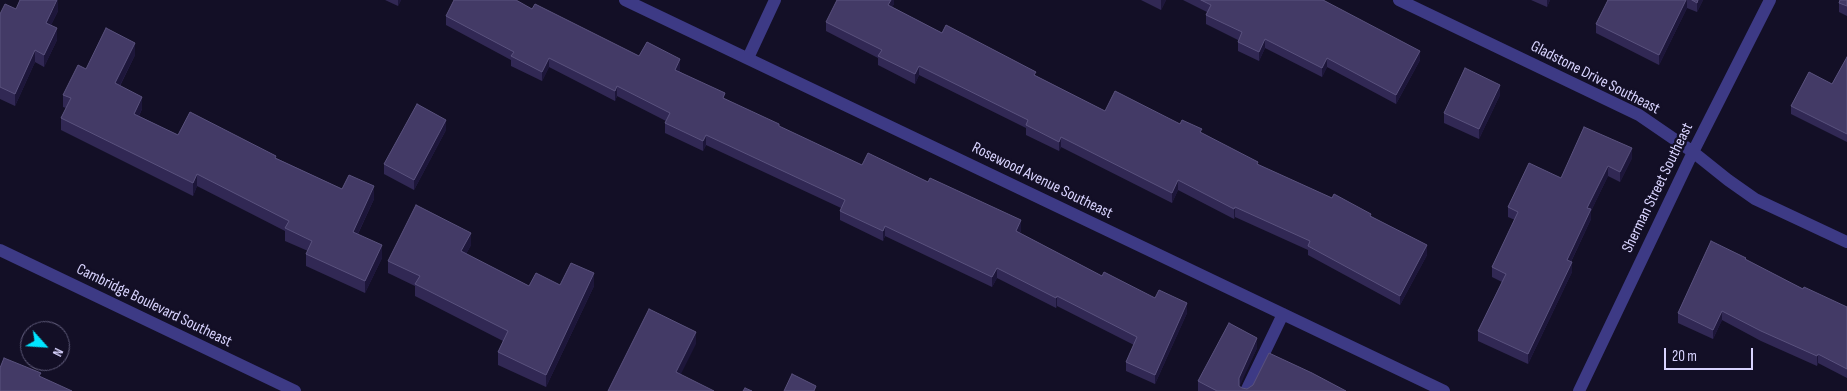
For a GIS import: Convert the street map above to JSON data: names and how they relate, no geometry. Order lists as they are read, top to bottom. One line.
{"streets":{"street":["Gladstone Drive Southeast","Rosewood Avenue Southeast","Sherman Street Southeast","Cambridge Boulevard Southeast"]},"crossings":[["Gladstone Drive Southeast","Sherman Street Southeast"]],"scale_bar":"20 m","north":"bottom right"}
